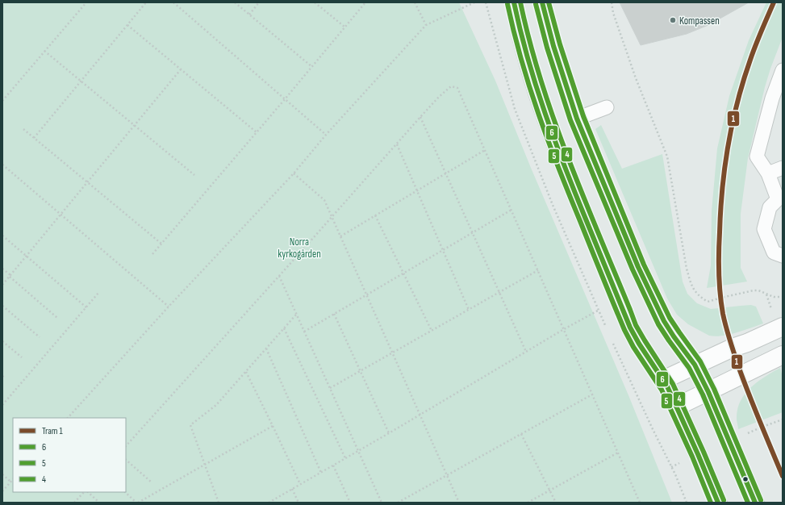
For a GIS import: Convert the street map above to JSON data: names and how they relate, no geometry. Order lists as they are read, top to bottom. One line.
{"parks":["Norra kyrkogården"],"places":["Kompassen"],"lines":["tram line 1","transit line 6","transit line 4","transit line 5"],"legend":["Tram 1","6","5","4"]}
